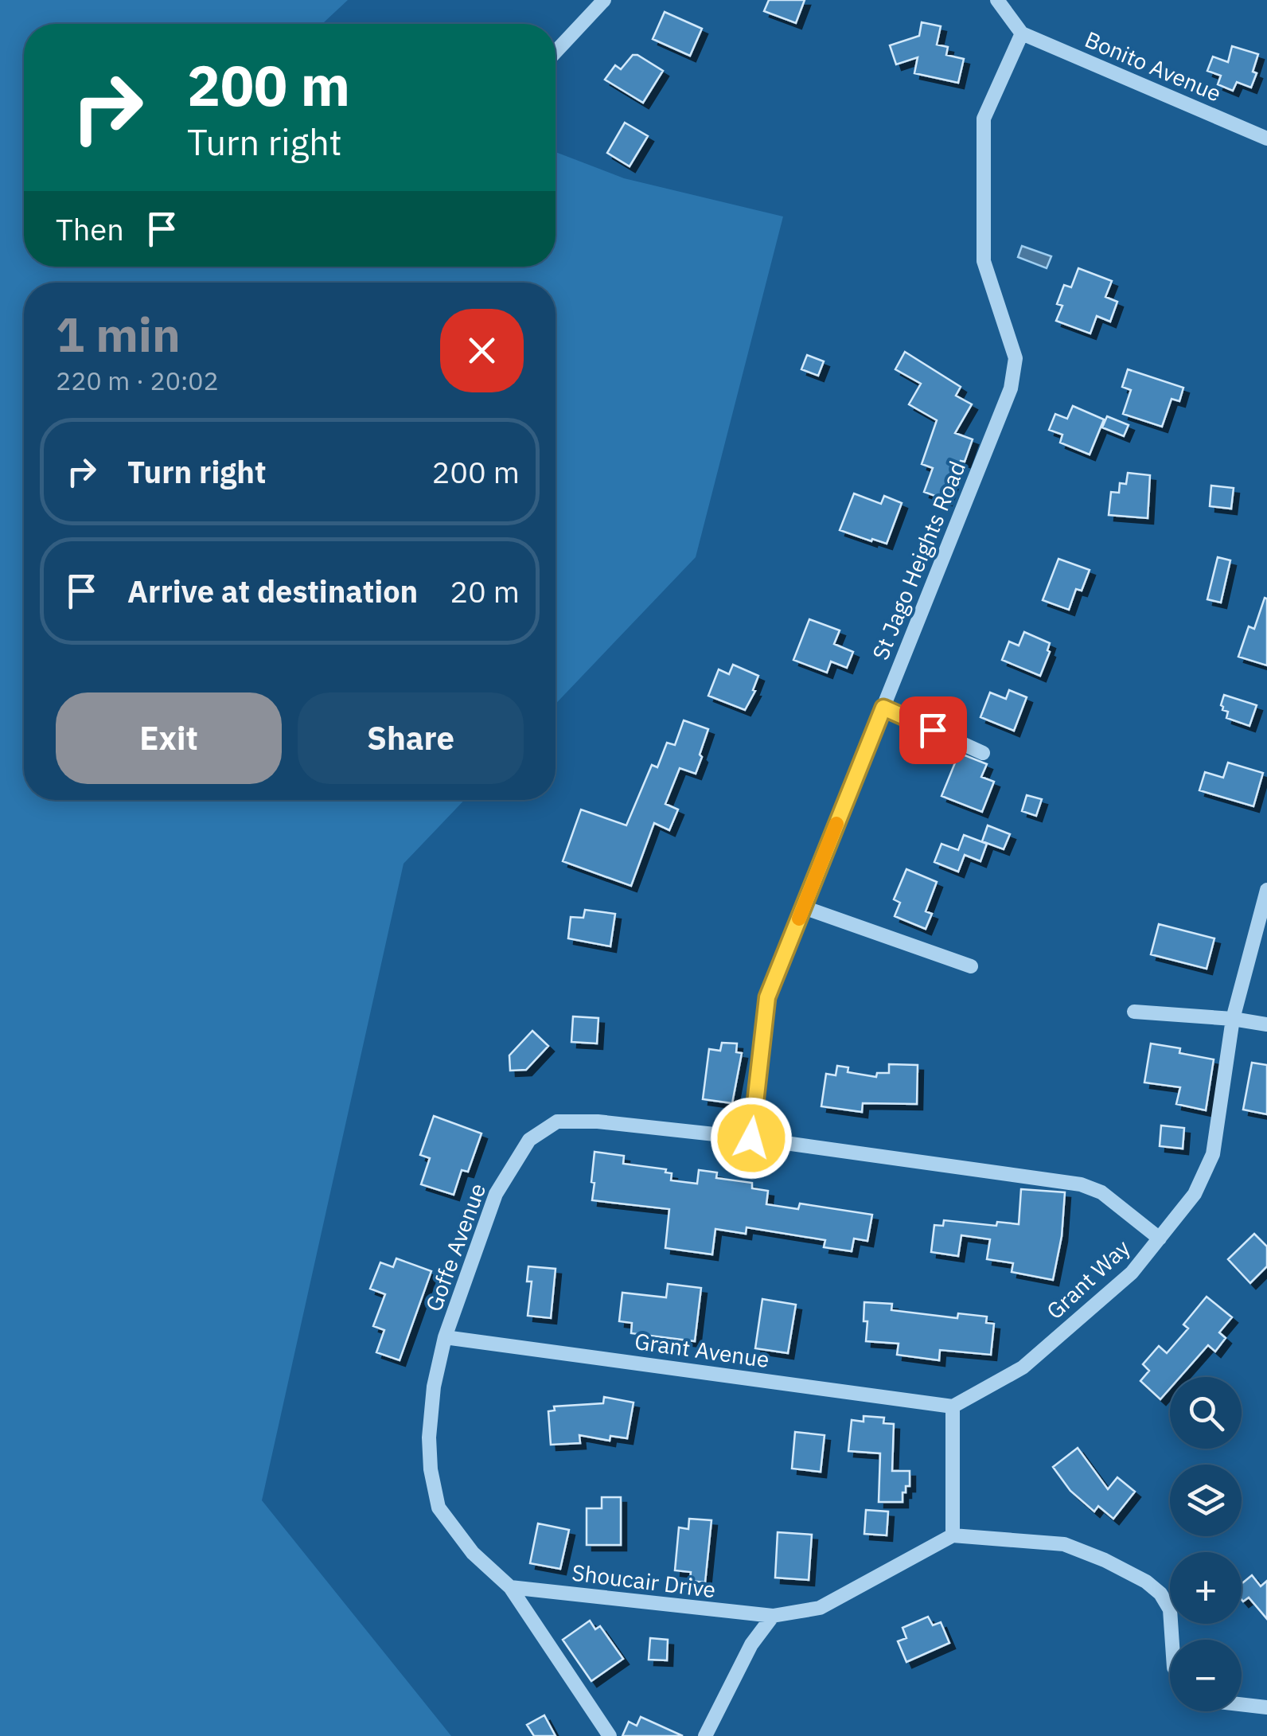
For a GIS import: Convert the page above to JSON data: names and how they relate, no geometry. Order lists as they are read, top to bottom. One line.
{"streets":{"street":["Bonito Avenue","St Jago Heights Road","Goffe Avenue","Grant Way","Grant Avenue","Shoucair Drive"]},"crossings":[["Bonito Avenue","St Jago Heights Road"],["St Jago Heights Road","Goffe Avenue"],["Goffe Avenue","Grant Way"],["Goffe Avenue","Grant Avenue"],["Goffe Avenue","Shoucair Drive"],["Grant Way","Grant Avenue"]],"page":{"turn":["200 m","Turn right"],"then":"Then","heading":["1 min","220 m · 20:02"],"list":[{"name":"Turn right","value":"200 m"},{"name":"Arrive at destination","value":"20 m"}],"buttons":["Exit","Share"],"map_buttons":["+","−"]}}
